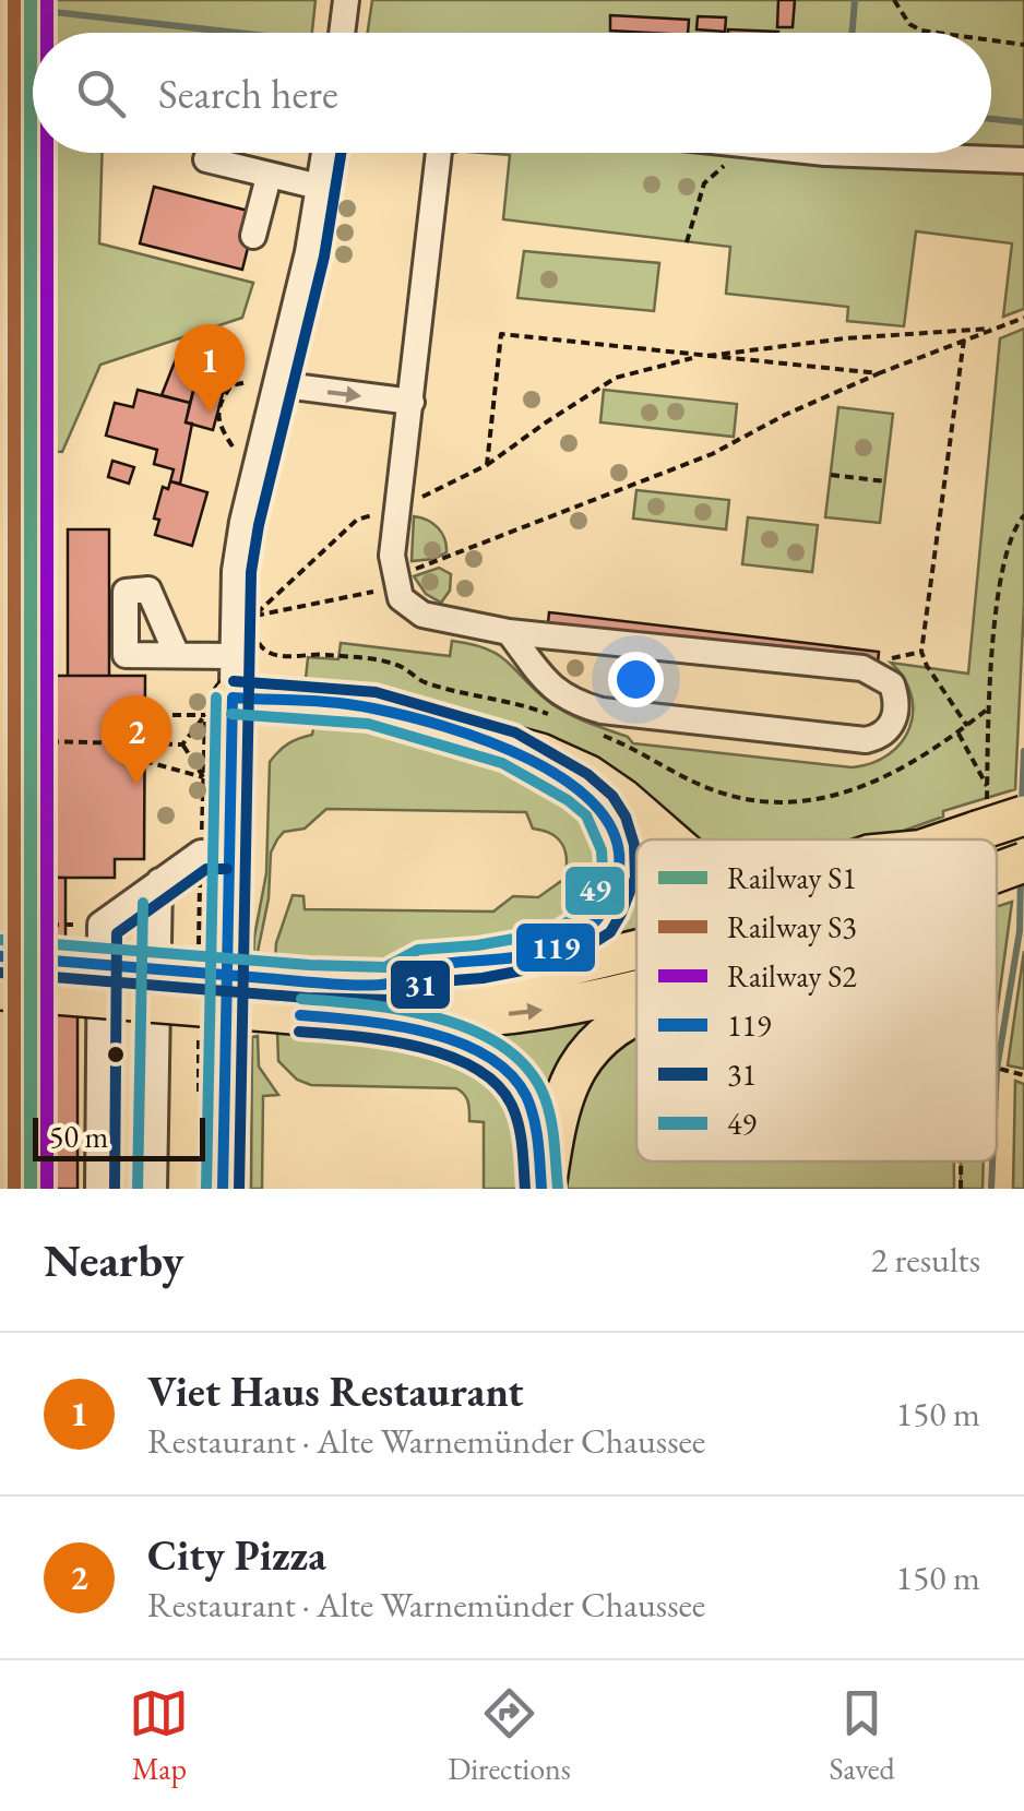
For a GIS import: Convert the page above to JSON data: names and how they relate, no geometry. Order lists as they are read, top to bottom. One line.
{"lines":["rail line S1","rail line S3","rail line S2","transit line 31","transit line 119","transit line 49"],"legend":["Railway S1","Railway S3","Railway S2","119","31","49"],"scale_bar":"50 m","page":{"search":"Search here","pins":["1","2"],"scale":"50 m","heading":["Nearby","2 results"],"list":[{"mark":"1","name":"Viet Haus Restaurant","note":"Restaurant · Alte Warnemünder Chaussee","value":"150 m"},{"mark":"2","name":"City Pizza","note":"Restaurant · Alte Warnemünder Chaussee","value":"150 m"}],"nav":["Map","Directions","Saved"]}}
